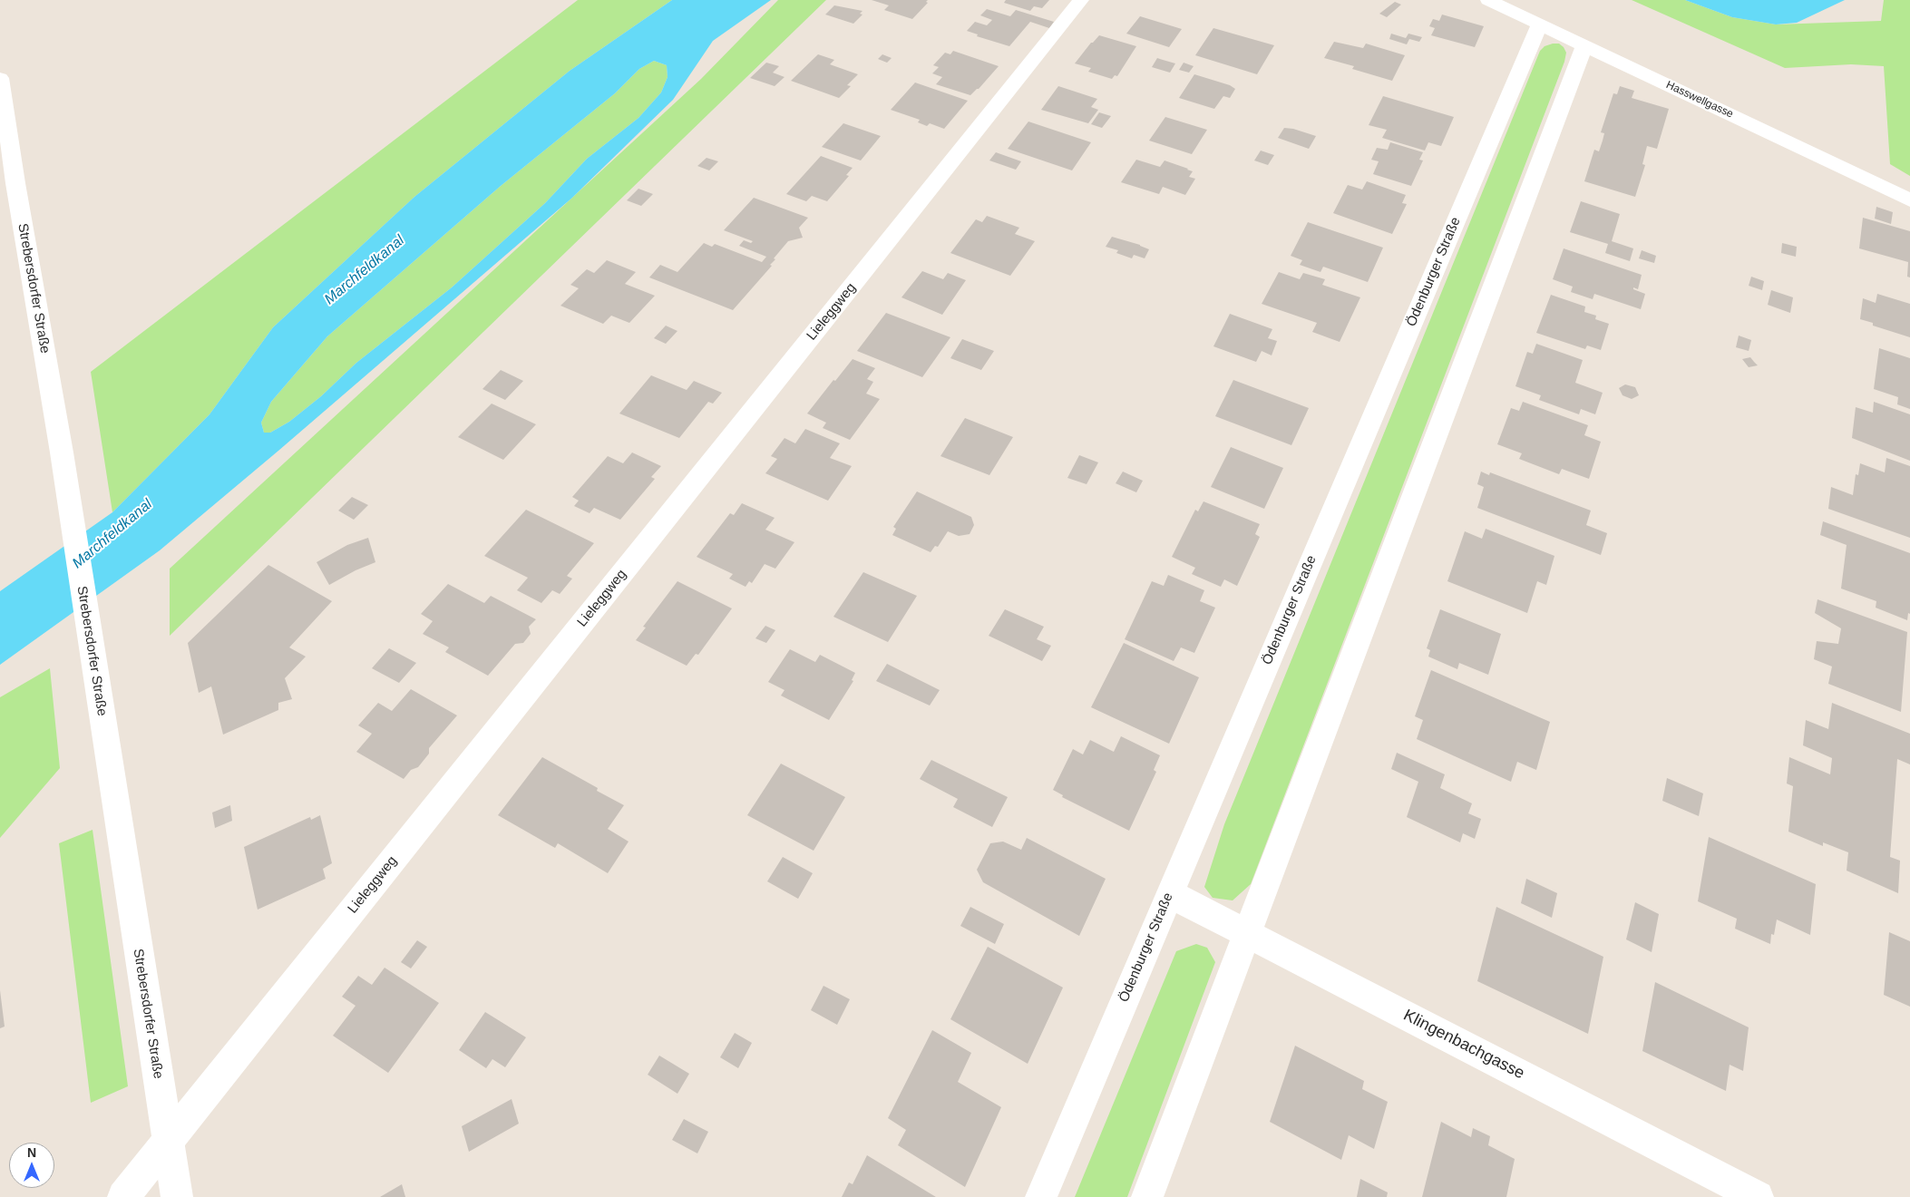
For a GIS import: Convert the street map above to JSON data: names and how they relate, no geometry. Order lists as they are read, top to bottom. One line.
{"streets":{"street":["Hasswellgasse","Ödenburger Straße","Strebersdorfer Straße","Lieleggweg","Klingenbachgasse"]},"crossings":[["Hasswellgasse","Ödenburger Straße"],["Ödenburger Straße","Klingenbachgasse"],["Strebersdorfer Straße","Lieleggweg"]],"water":["Marchfeldkanal"],"north":"top"}
